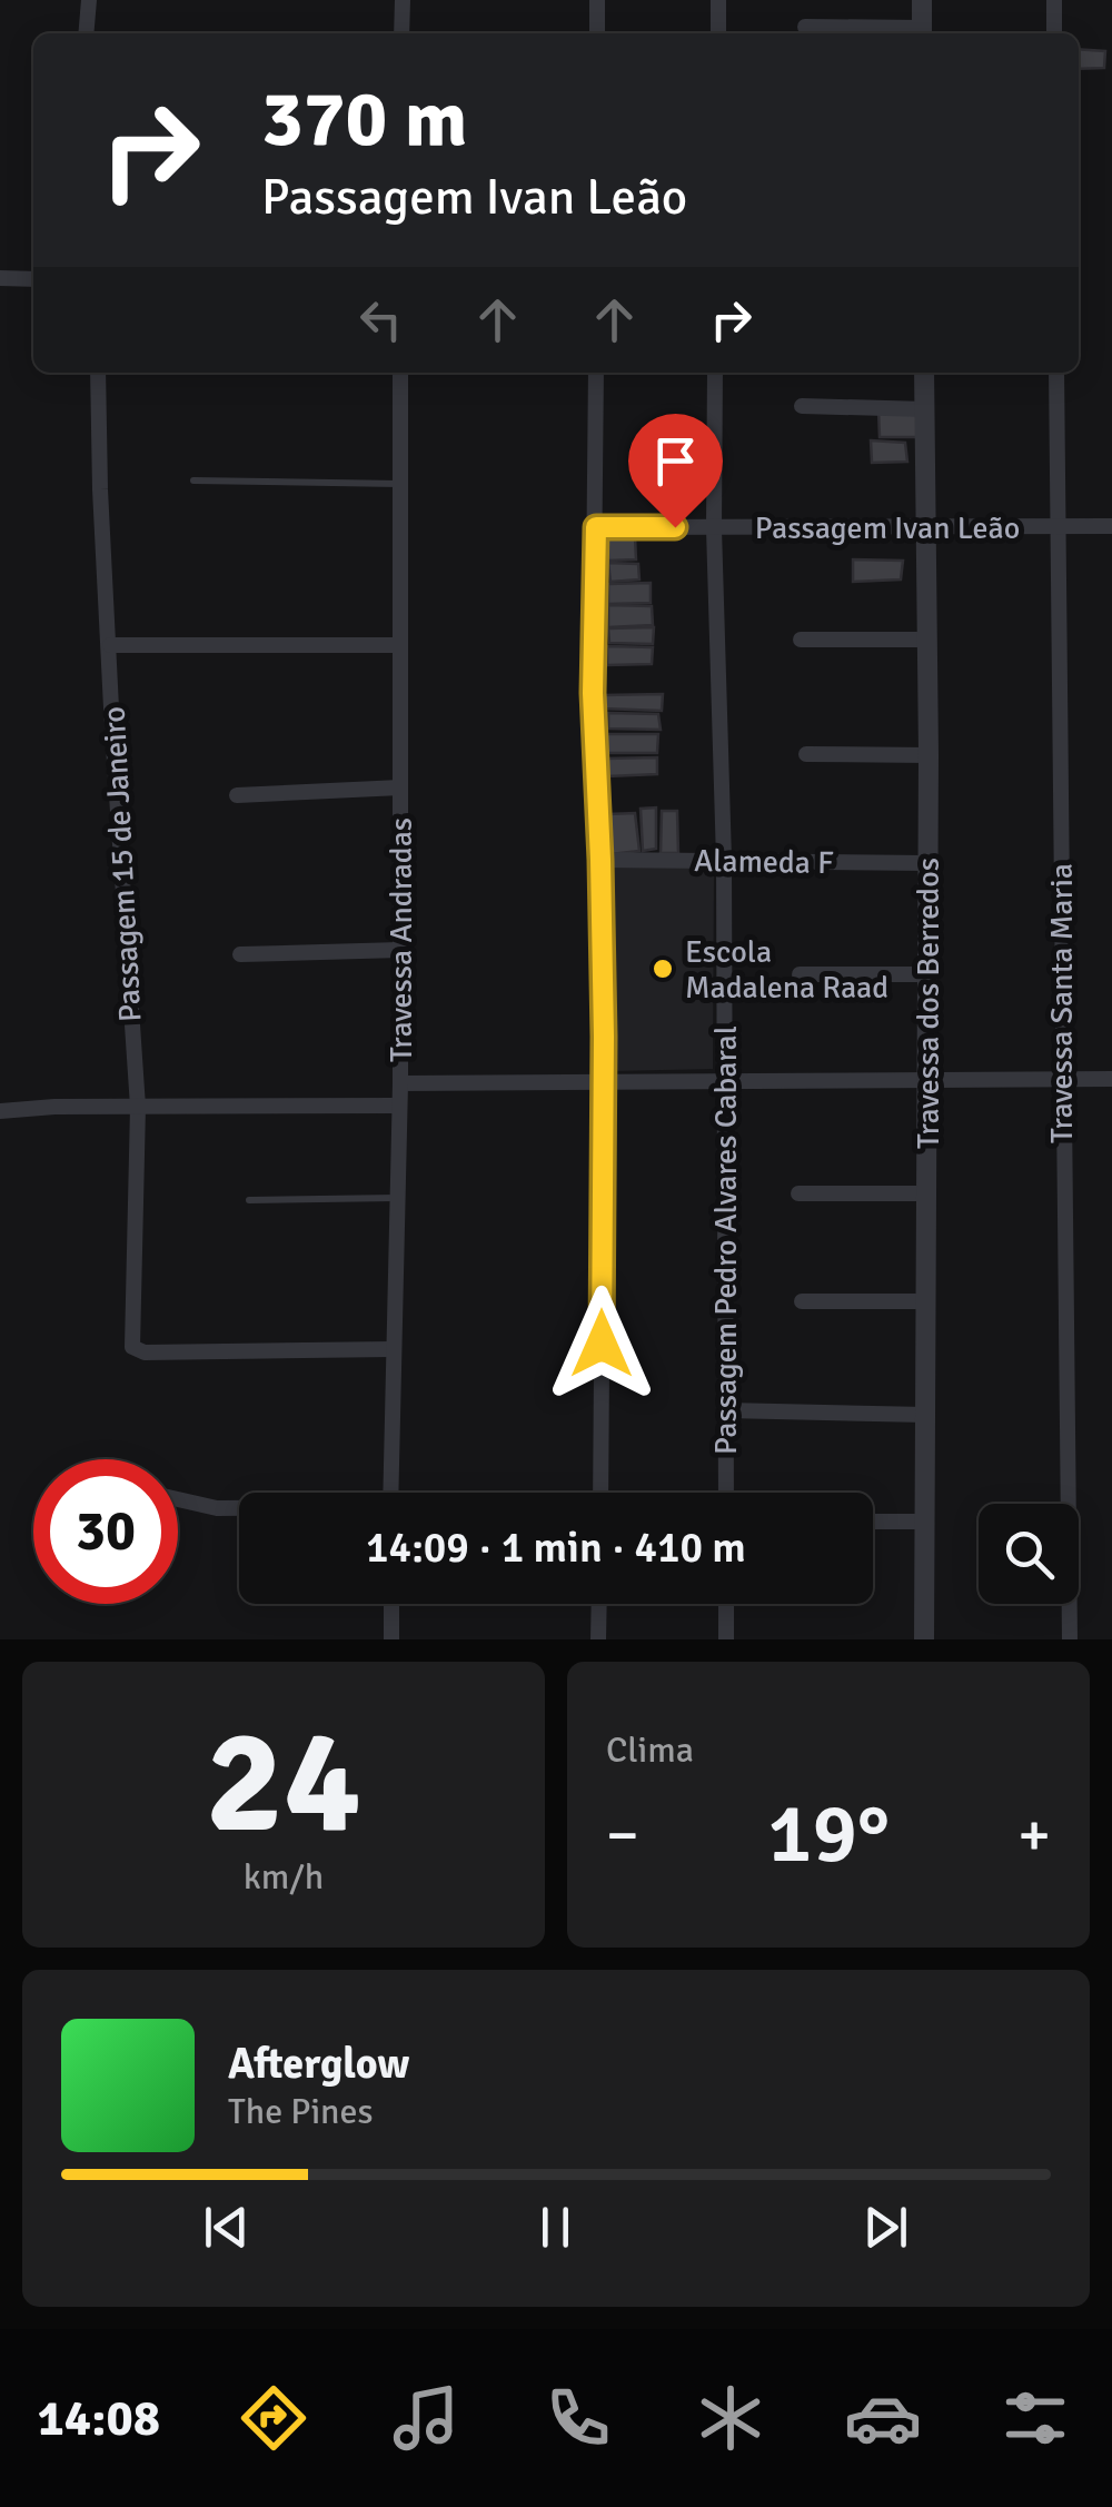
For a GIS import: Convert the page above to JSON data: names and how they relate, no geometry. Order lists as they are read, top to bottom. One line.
{"streets":{"street":["Passagem Ivan Leão","Alameda F","Passagem 15 de Janeiro","Travessa Andradas","Travessa dos Berredos","Travessa Santa Maria","Passagem Pedro Alvares Cabaral"]},"crossings":[["Passagem Ivan Leão","Travessa dos Berredos"],["Passagem Ivan Leão","Travessa Santa Maria"],["Passagem Ivan Leão","Passagem Pedro Alvares Cabaral"],["Alameda F","Travessa dos Berredos"],["Alameda F","Passagem Pedro Alvares Cabaral"],["Passagem 15 de Janeiro","Travessa Andradas"]],"places":["Escola Madalena Raad"],"page":{"turn":["370 m","Passagem Ivan Leão"],"limit":"30","trip":"14:09 · 1 min · 410 m","tile":[["24","km/h"],"Clima"],"heat":["−","19°","+"],"song":["Afterglow","The Pines"],"tabs":"14:08"}}
